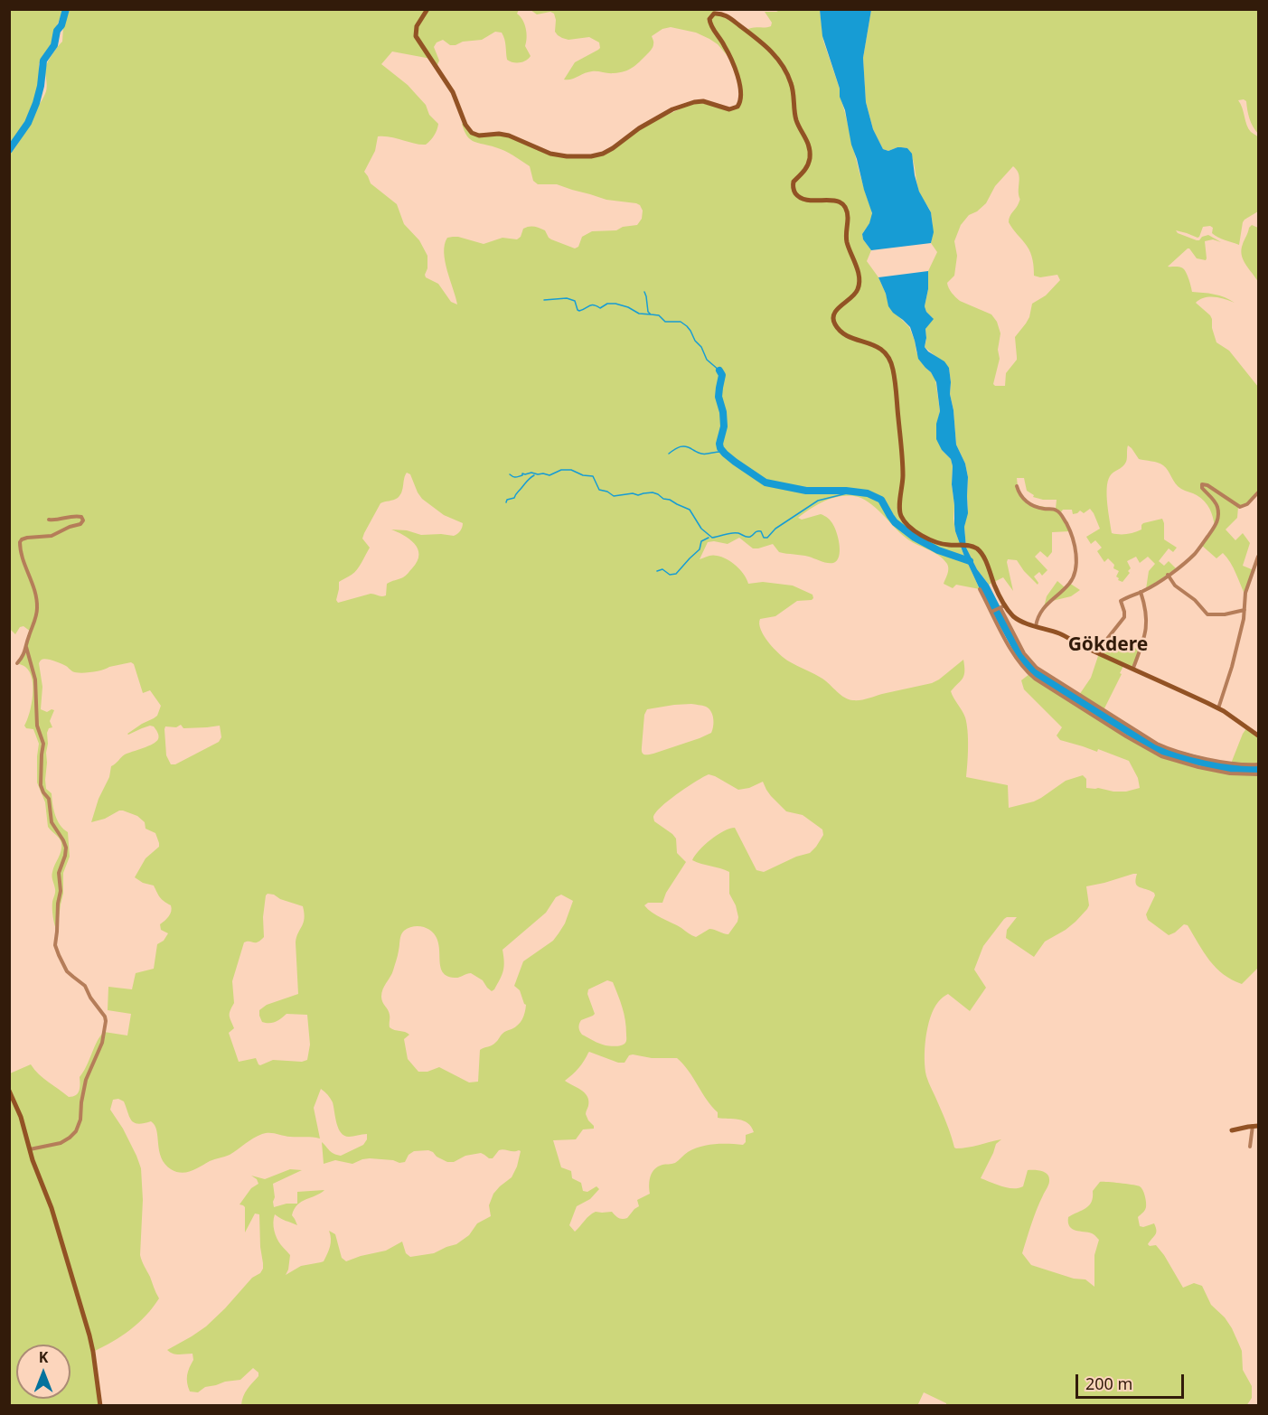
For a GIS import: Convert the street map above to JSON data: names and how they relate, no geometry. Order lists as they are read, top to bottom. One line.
{"districts":["Gökdere"],"scale_bar":"200 m","north":"top"}
